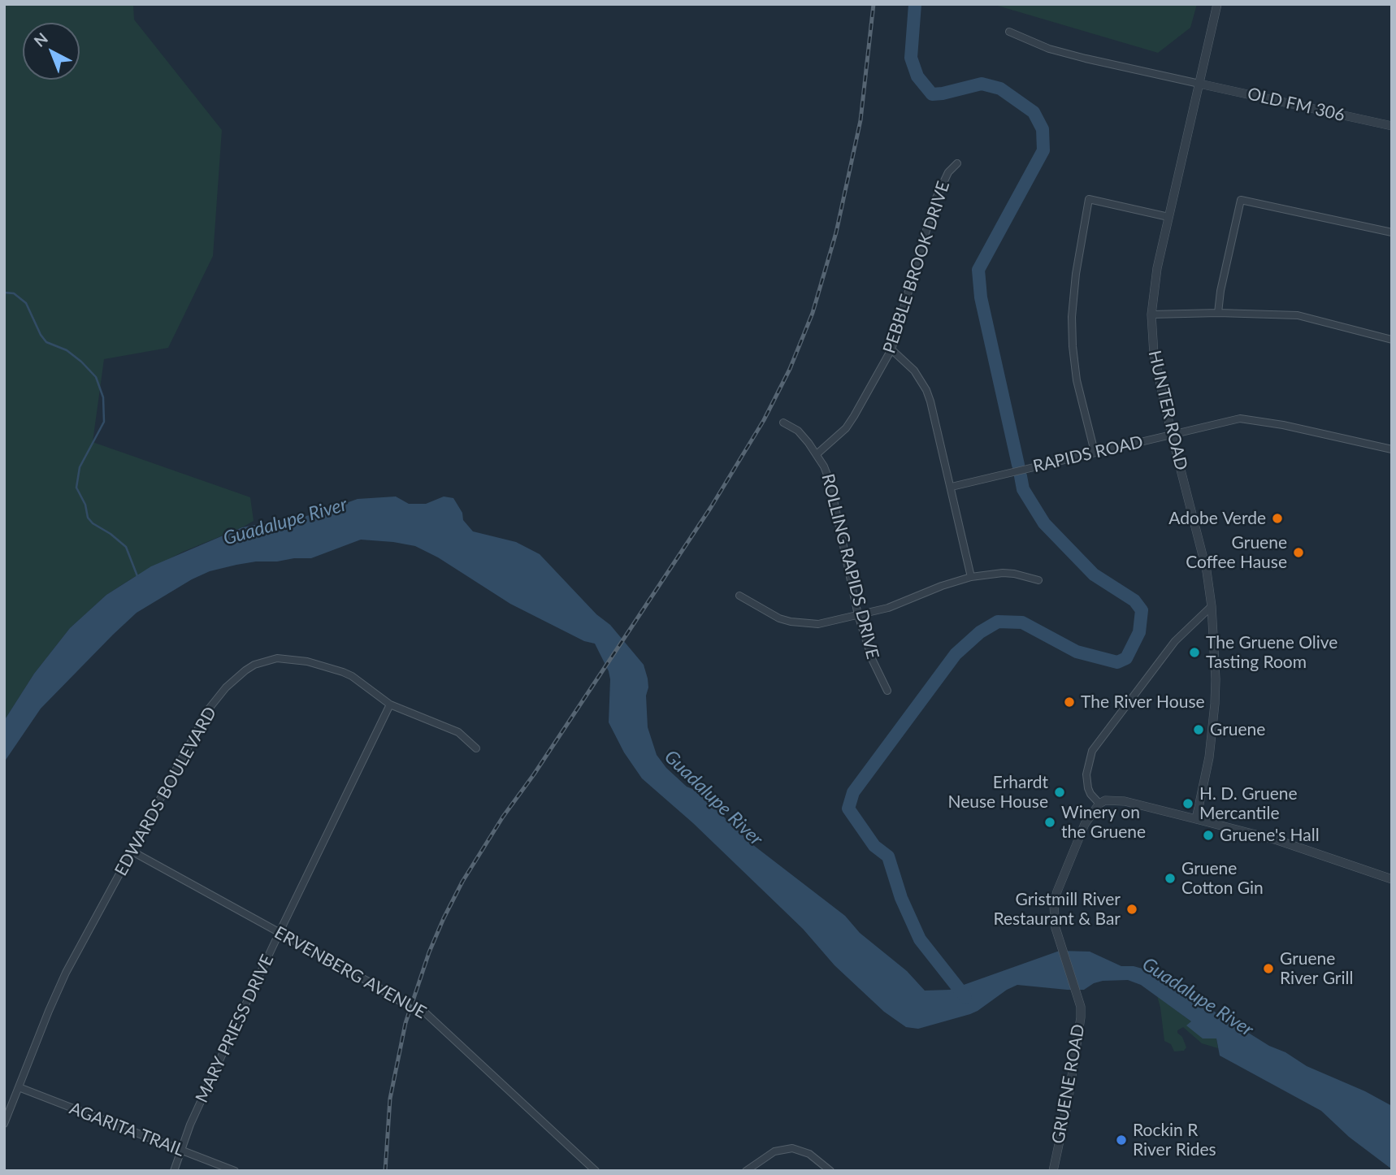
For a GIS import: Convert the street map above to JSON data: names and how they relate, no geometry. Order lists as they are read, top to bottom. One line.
{"streets":{"street":["OLD FM 306","PEBBLE BROOK DRIVE","HUNTER ROAD","RAPIDS ROAD","ROLLING RAPIDS DRIVE","EDWARDS BOULEVARD","ERVENBERG AVENUE","MARY PRIESS DRIVE","GRUENE ROAD","AGARITA TRAIL"]},"crossings":[["OLD FM 306","HUNTER ROAD"],["PEBBLE BROOK DRIVE","ROLLING RAPIDS DRIVE"],["HUNTER ROAD","RAPIDS ROAD"],["EDWARDS BOULEVARD","ERVENBERG AVENUE"],["EDWARDS BOULEVARD","MARY PRIESS DRIVE"],["EDWARDS BOULEVARD","AGARITA TRAIL"],["ERVENBERG AVENUE","MARY PRIESS DRIVE"],["MARY PRIESS DRIVE","AGARITA TRAIL"]],"water":["Guadalupe River"],"places":["Adobe Verde","Gruene Coffee Hause","The Gruene Olive Tasting Room","The River House","Gruene","Erhardt Neuse House","H. D. Gruene Mercantile","Winery on the Gruene","Gruene's Hall","Gruene Cotton Gin","Gristmill River Restaurant & Bar","Gruene River Grill","Rockin R River Rides"],"north":"top left"}
